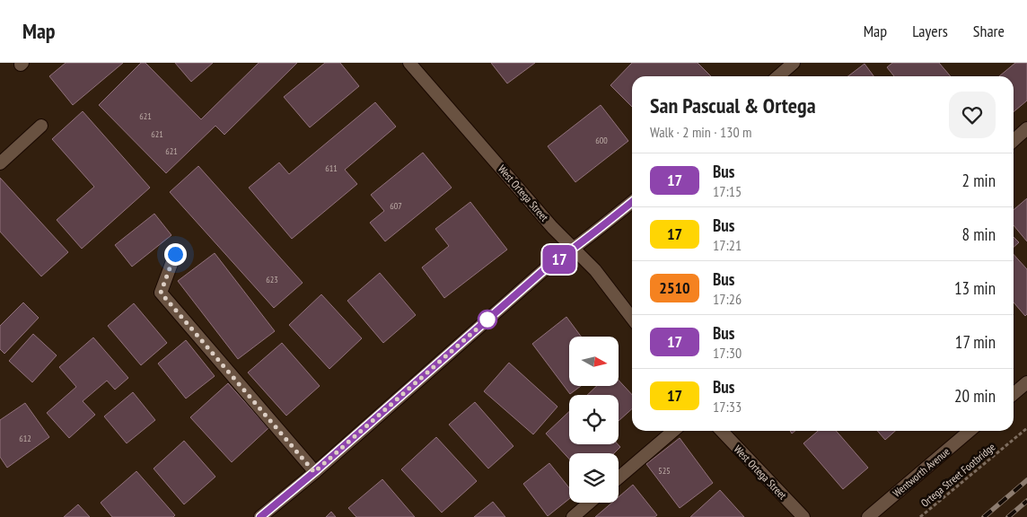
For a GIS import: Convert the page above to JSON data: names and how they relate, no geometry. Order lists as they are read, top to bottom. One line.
{"streets":{"street":["West Ortega Street","Wentworth Avenue"],"path":["Ortega Street Footbridge"]},"lines":["bus line 17"],"house_numbers":["621","621","600","621","611","607","623","612","525"],"north":"right","page":{"header":"Map","nav":["Map","Layers","Share"],"on_map":"17","heading":["San Pascual & Ortega","Walk · 2 min · 130 m"],"list":[{"mark":"17","name":"Bus","note":"17:15","value":"2 min"},{"mark":"17","name":"Bus","note":"17:21","value":"8 min"},{"mark":"2510","name":"Bus","note":"17:26","value":"13 min"},{"mark":"17","name":"Bus","note":"17:30","value":"17 min"},{"mark":"17","name":"Bus","note":"17:33","value":"20 min"}]}}
